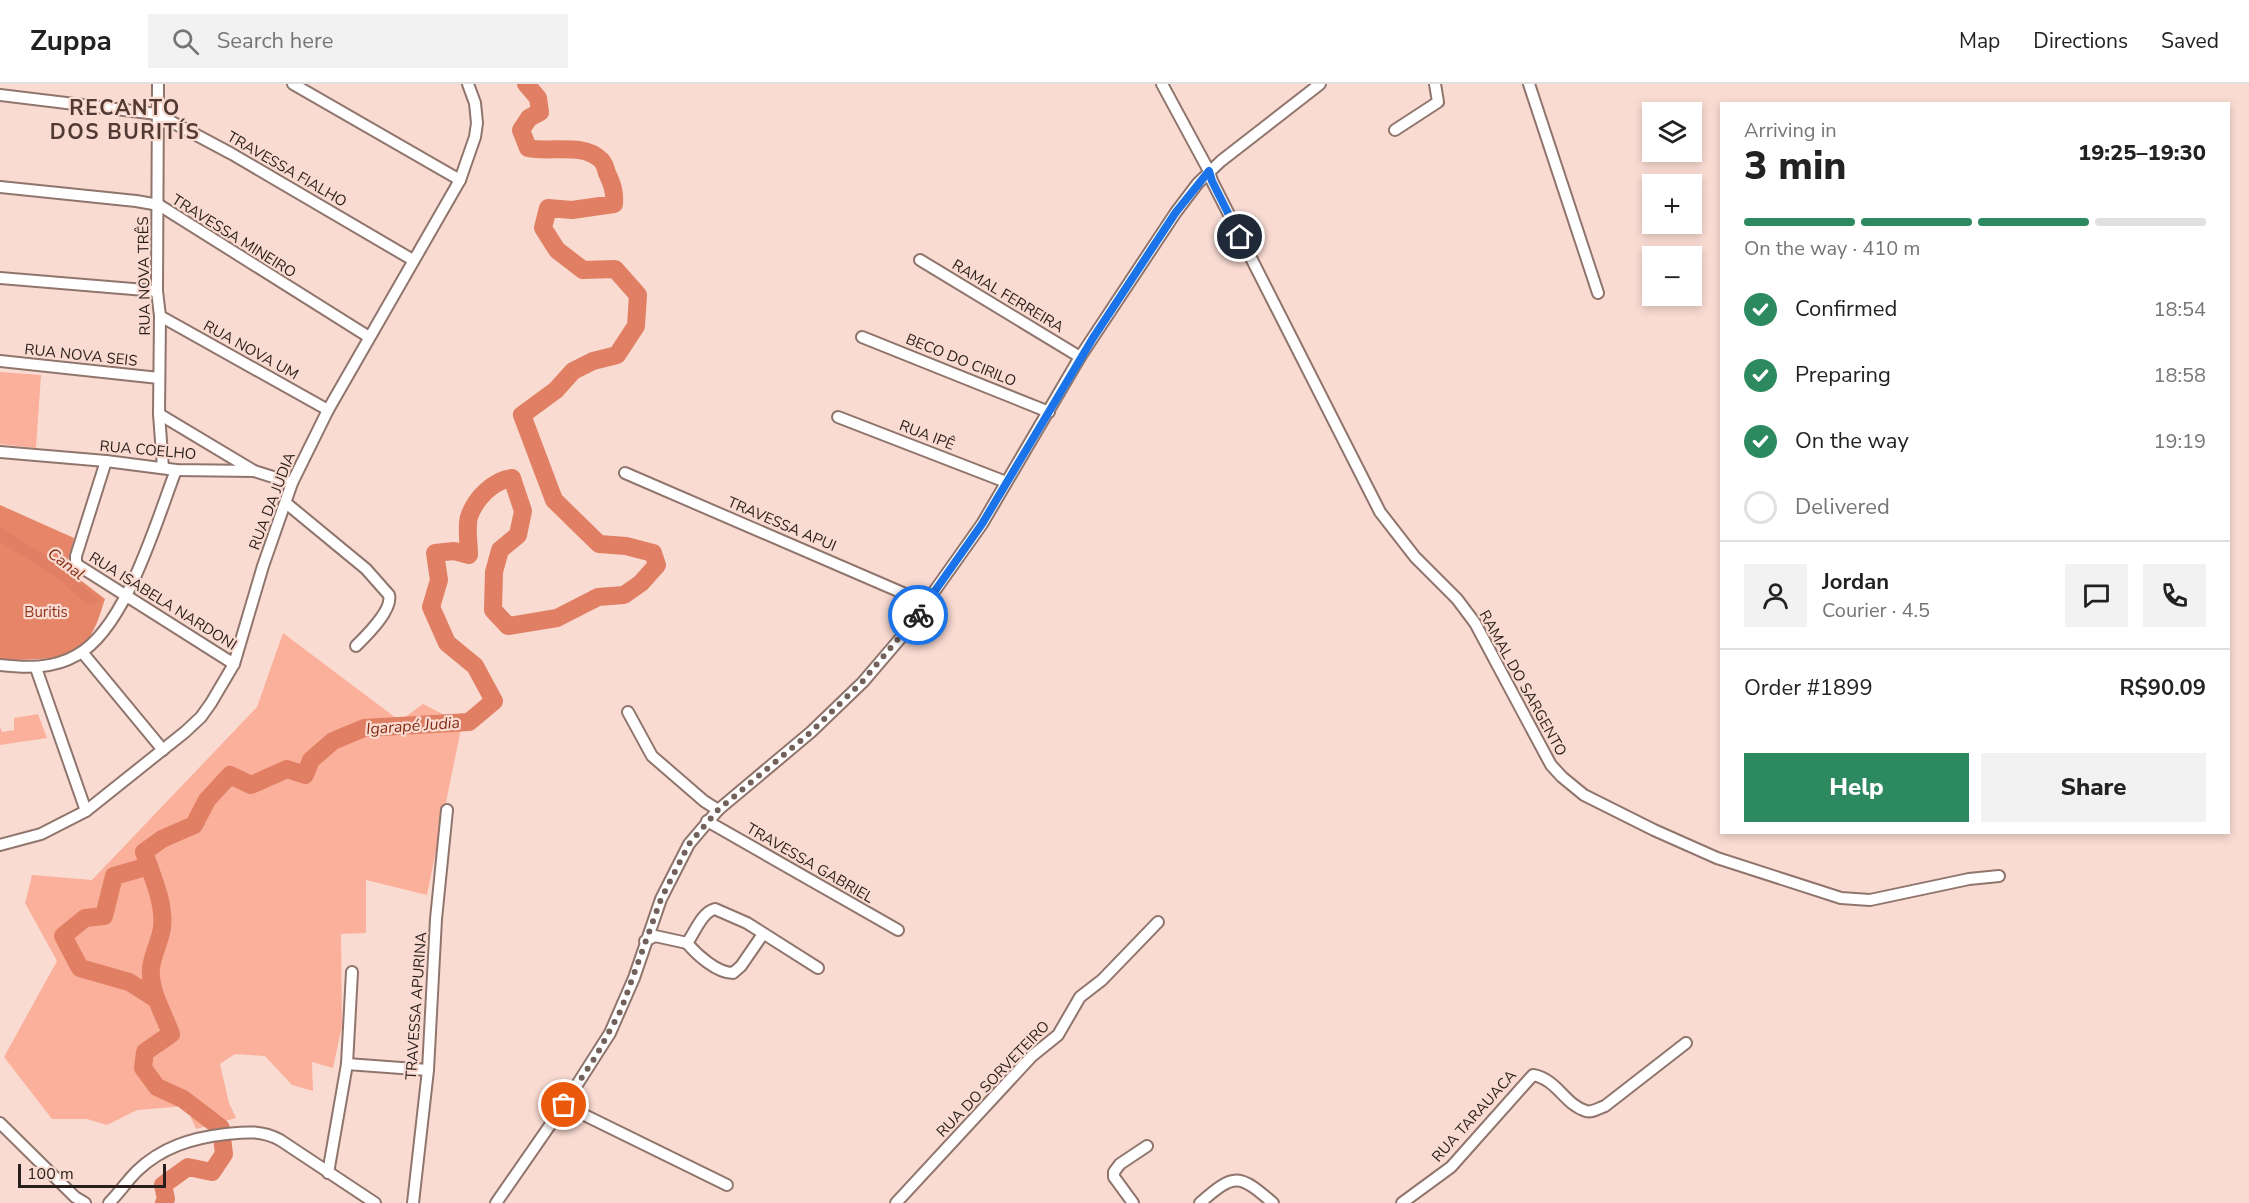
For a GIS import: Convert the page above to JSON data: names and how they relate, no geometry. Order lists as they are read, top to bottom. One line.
{"streets":{"street":["TRAVESSA FIALHO","TRAVESSA MINEIRO","RUA NOVA TRÊS","RAMAL FERREIRA","RUA NOVA UM","RUA NOVA SEIS","BECO DO CIRILO","RUA IPÊ","RUA COELHO","RUA DA JUDIA","TRAVESSA APUI","RUA ISABELA NARDONI","RAMAL DO SARGENTO","TRAVESSA GABRIEL","TRAVESSA APURINA","RUA DO SORVETEIRO","RUA TARAUACA"]},"crossings":[["TRAVESSA FIALHO","RUA NOVA TRÊS"],["TRAVESSA FIALHO","RUA DA JUDIA"],["TRAVESSA MINEIRO","RUA NOVA TRÊS"],["TRAVESSA MINEIRO","RUA DA JUDIA"],["RUA NOVA TRÊS","RUA NOVA UM"],["RUA NOVA TRÊS","RUA NOVA SEIS"],["RUA NOVA TRÊS","RUA COELHO"],["RUA NOVA UM","RUA DA JUDIA"],["RUA COELHO","RUA DA JUDIA"],["RUA COELHO","RUA ISABELA NARDONI"],["RUA DA JUDIA","RUA ISABELA NARDONI"]],"districts":["RECANTO DOS BURITÍS"],"water":["Canal","Igarapé Judia"],"parks":["Buritis"],"scale_bar":"100 m","page":{"header":"Zuppa","search":"Search here","nav":["Map","Directions","Saved"],"map_buttons":["+","−"],"heading":["3 min","Arriving in","19:25–19:30"],"panel":["Jordan","Courier · 4.5","Order #1899","R$90.09"],"bar":"On the way · 410 m","list":[["Confirmed","18:54"],["Preparing","18:58"],["On the way","19:19"],"Delivered"],"buttons":["Help","Share"],"scale":"100 m"}}
